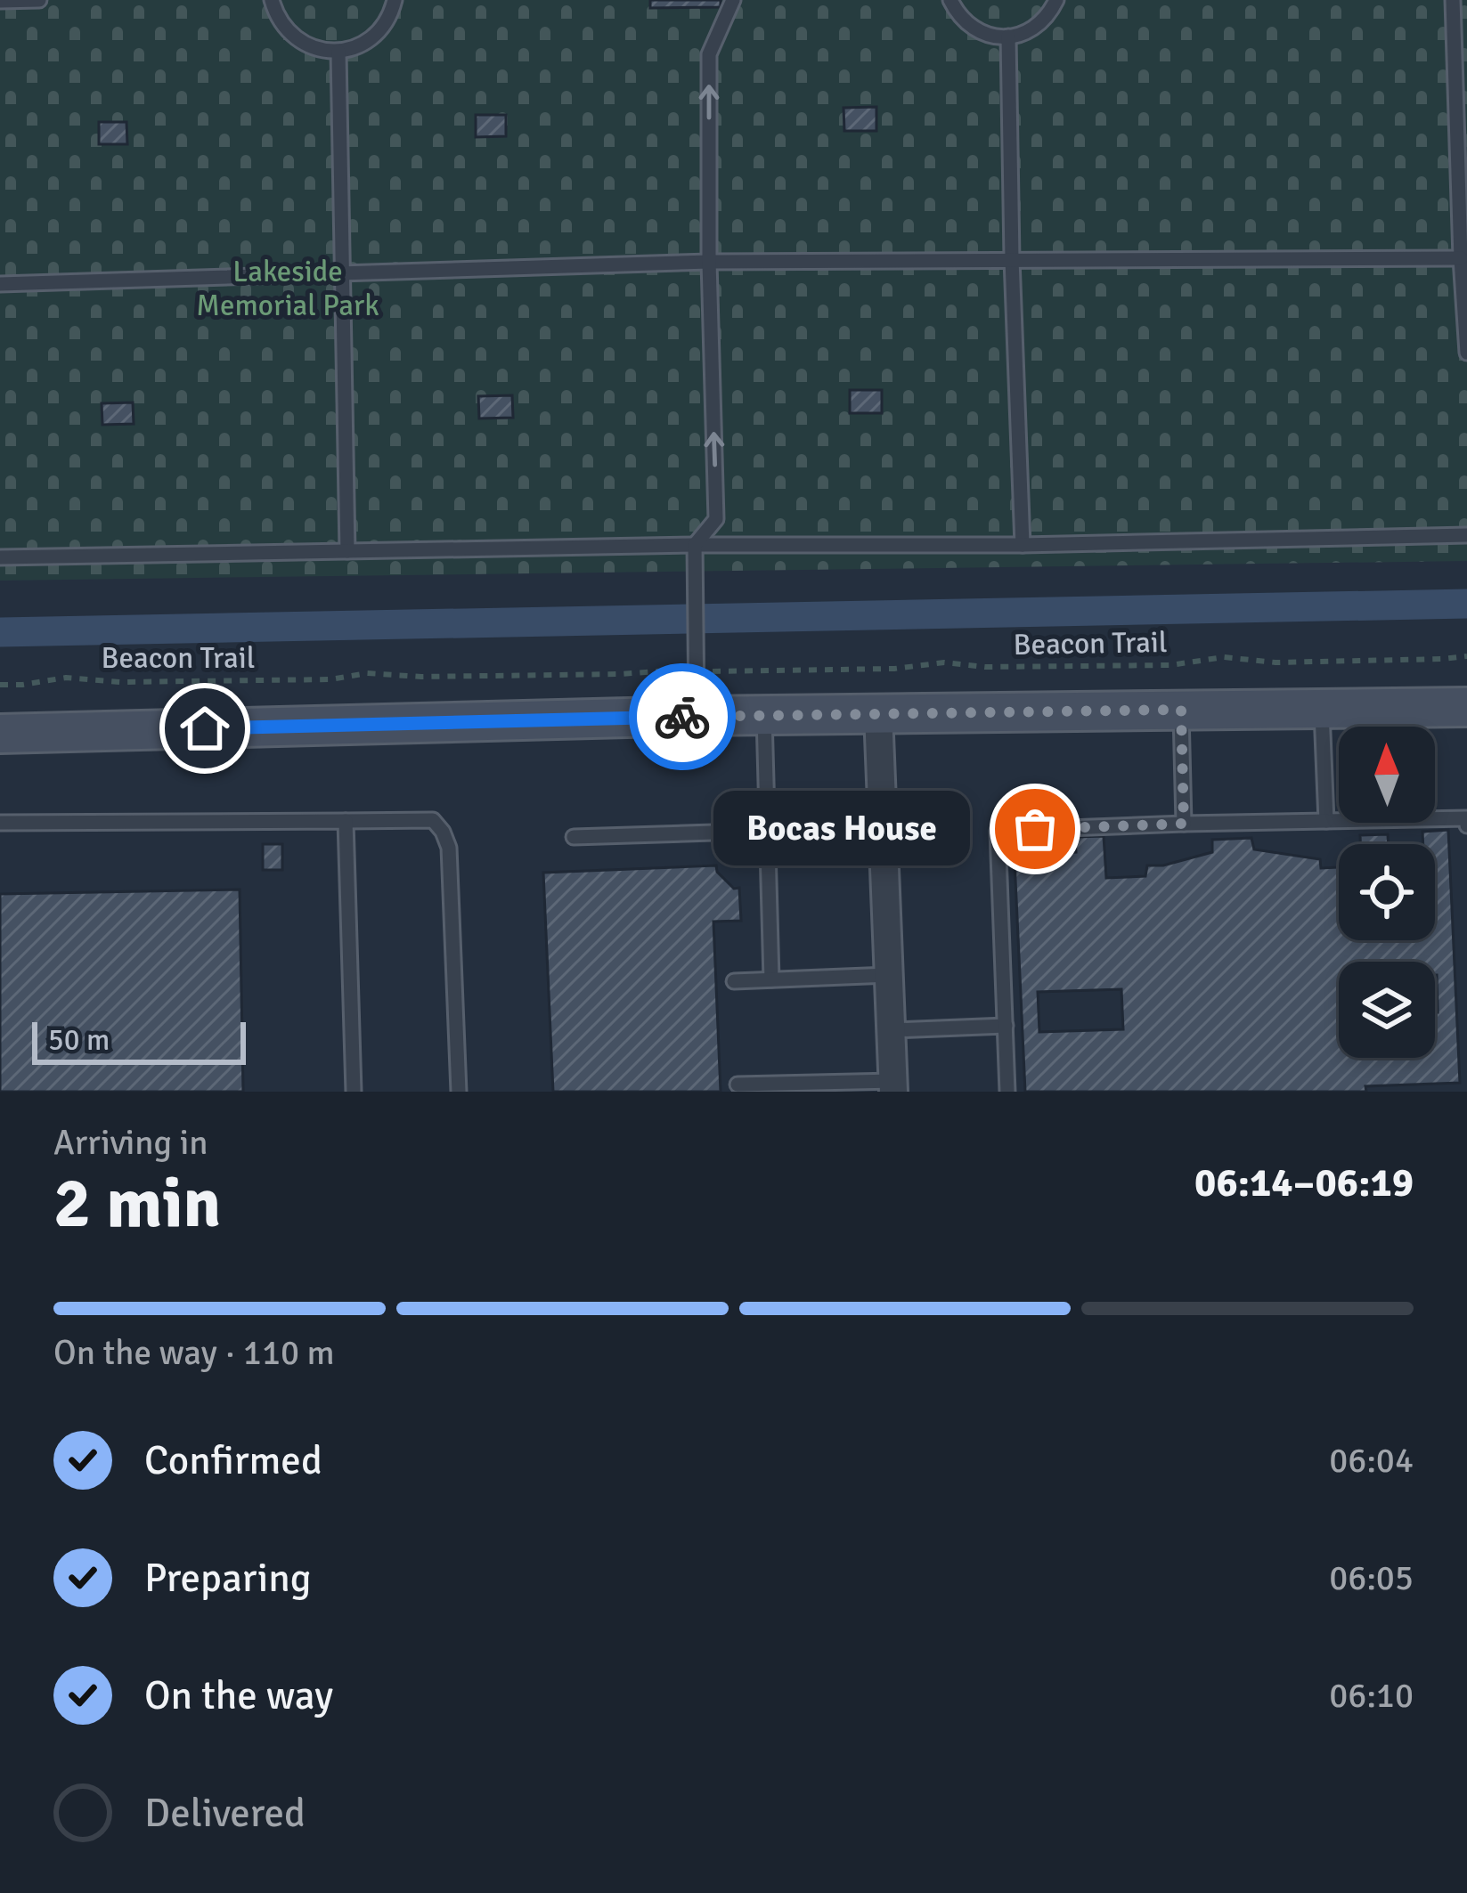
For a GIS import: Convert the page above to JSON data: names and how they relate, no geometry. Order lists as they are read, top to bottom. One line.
{"streets":{"path":["Beacon Trail"]},"parks":["Lakeside Memorial Park"],"places":["Bocas House"],"scale_bar":"50 m","north":"top","page":{"bubble":"Bocas House","scale":"50 m","heading":["2 min","Arriving in","06:14–06:19"],"bar":"On the way · 110 m","list":[["Confirmed","06:04"],["Preparing","06:05"],["On the way","06:10"],"Delivered"]}}
